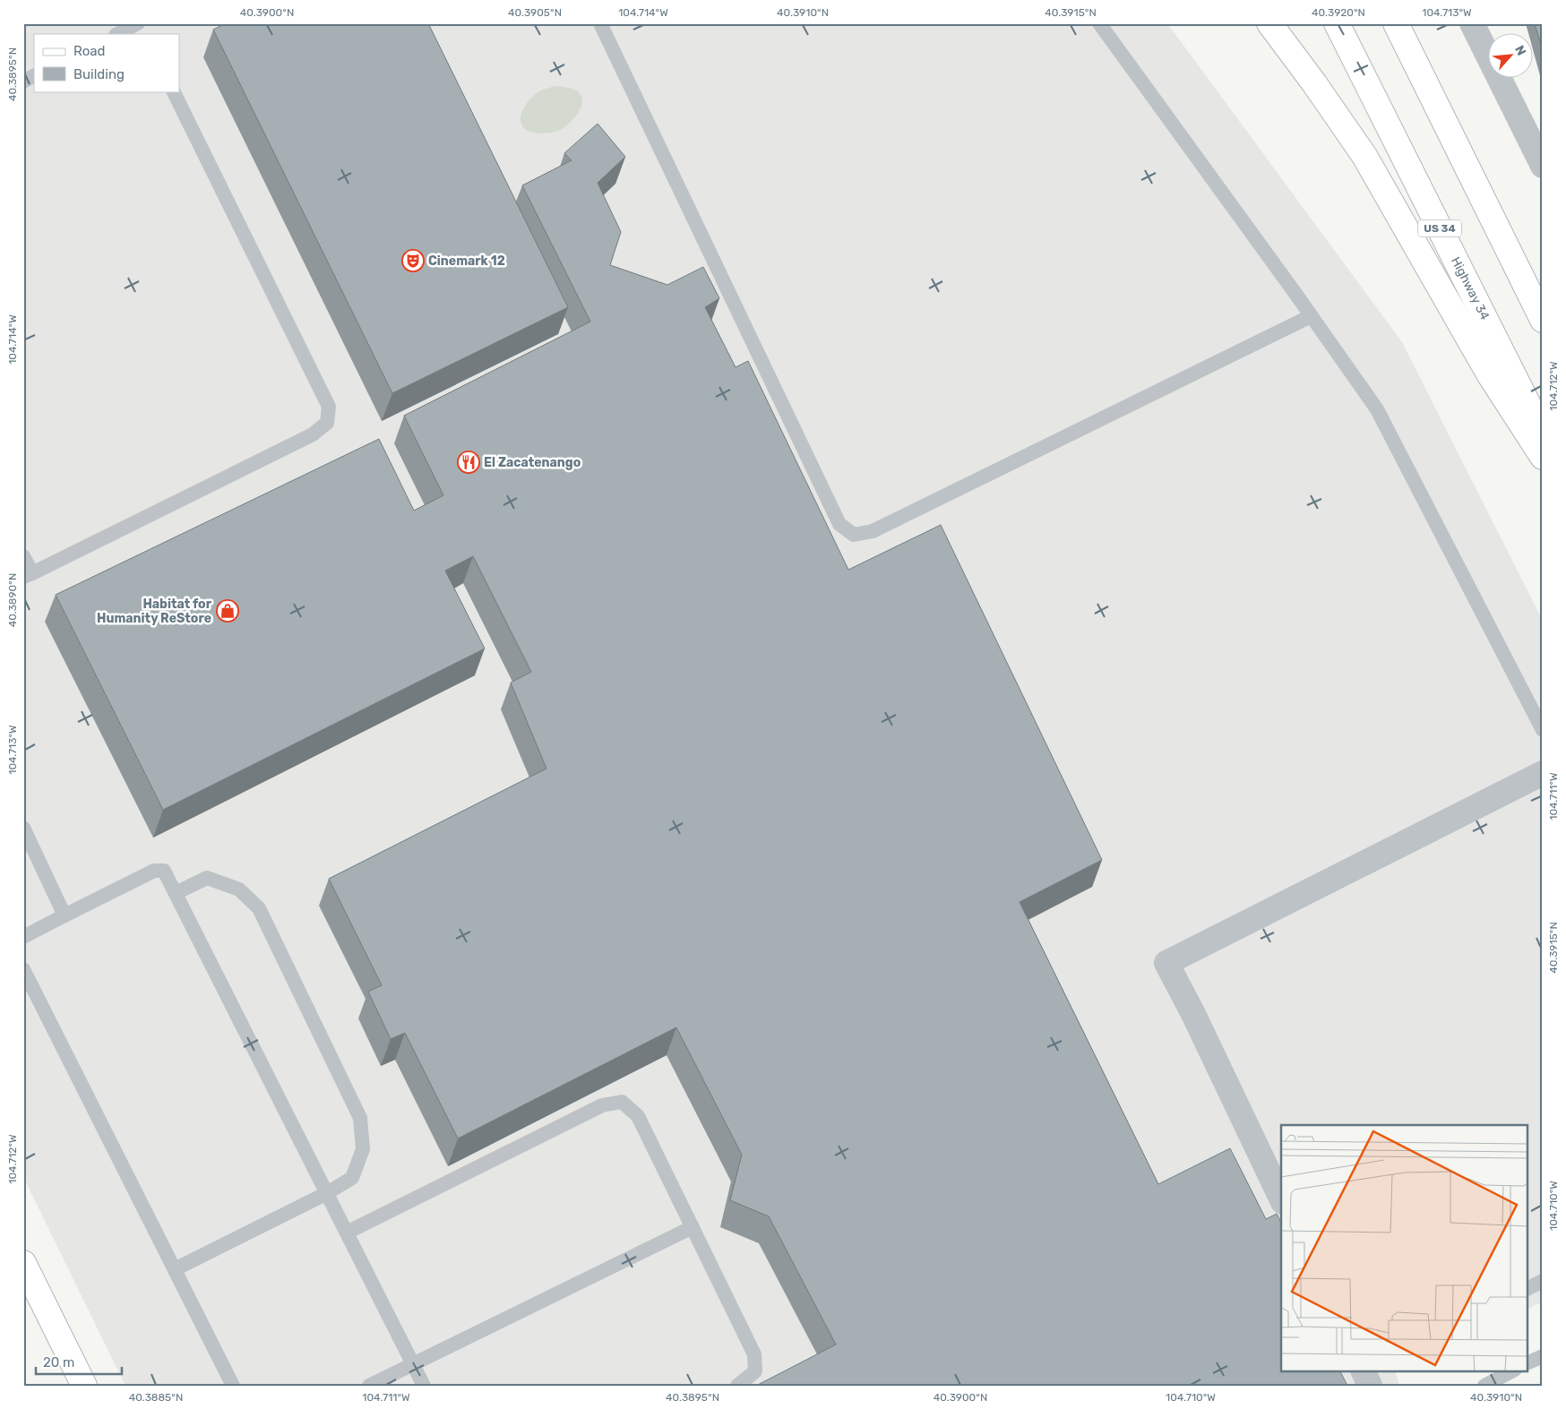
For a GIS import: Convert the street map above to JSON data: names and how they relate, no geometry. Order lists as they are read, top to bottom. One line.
{"streets":{"main road":["US 34","Highway 34"]},"places":{"theatre":["Cinemark 12"],"restaurant":["El Zacatenango"],"shop":["Habitat for Humanity ReStore"]},"legend":["Road","Building"],"scale_bar":"20 m","north":"top right","coordinates":["40.3900°N","40.3905°N","104.714°W","40.3910°N","40.3915°N","40.3920°N","104.713°W","40.3895°N","104.712°W","40.3890°N","104.711°W","104.710°W","40.3885°N"]}
